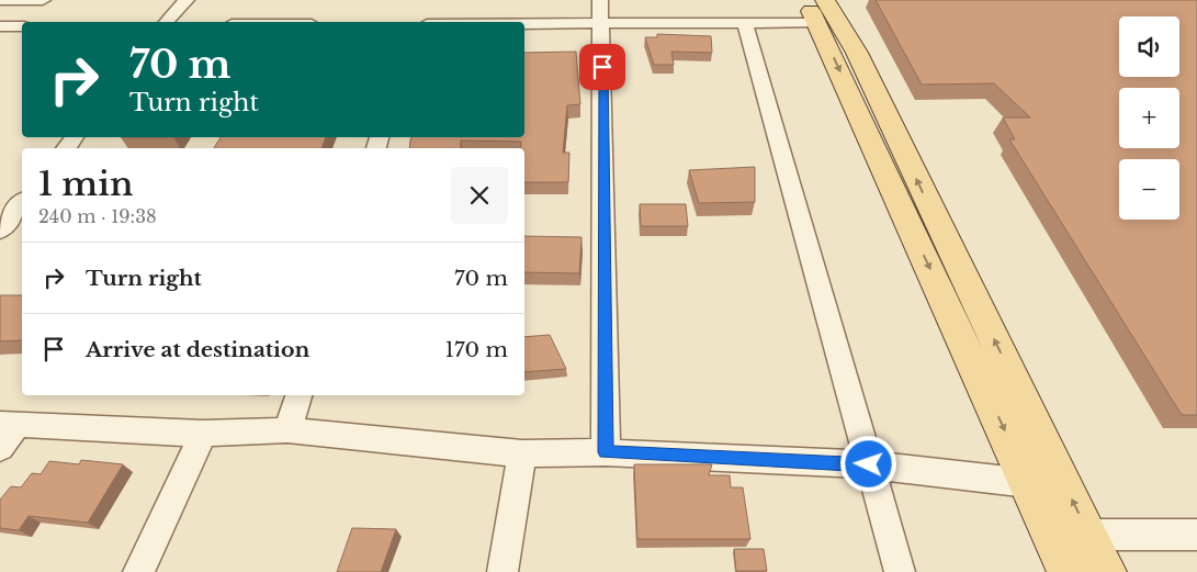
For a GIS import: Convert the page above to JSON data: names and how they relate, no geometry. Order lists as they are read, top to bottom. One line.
{"page":{"map_buttons":["+","−"],"turn":["70 m","Turn right"],"heading":["1 min","240 m · 19:38"],"list":[{"name":"Turn right","value":"70 m"},{"name":"Arrive at destination","value":"170 m"}]}}
